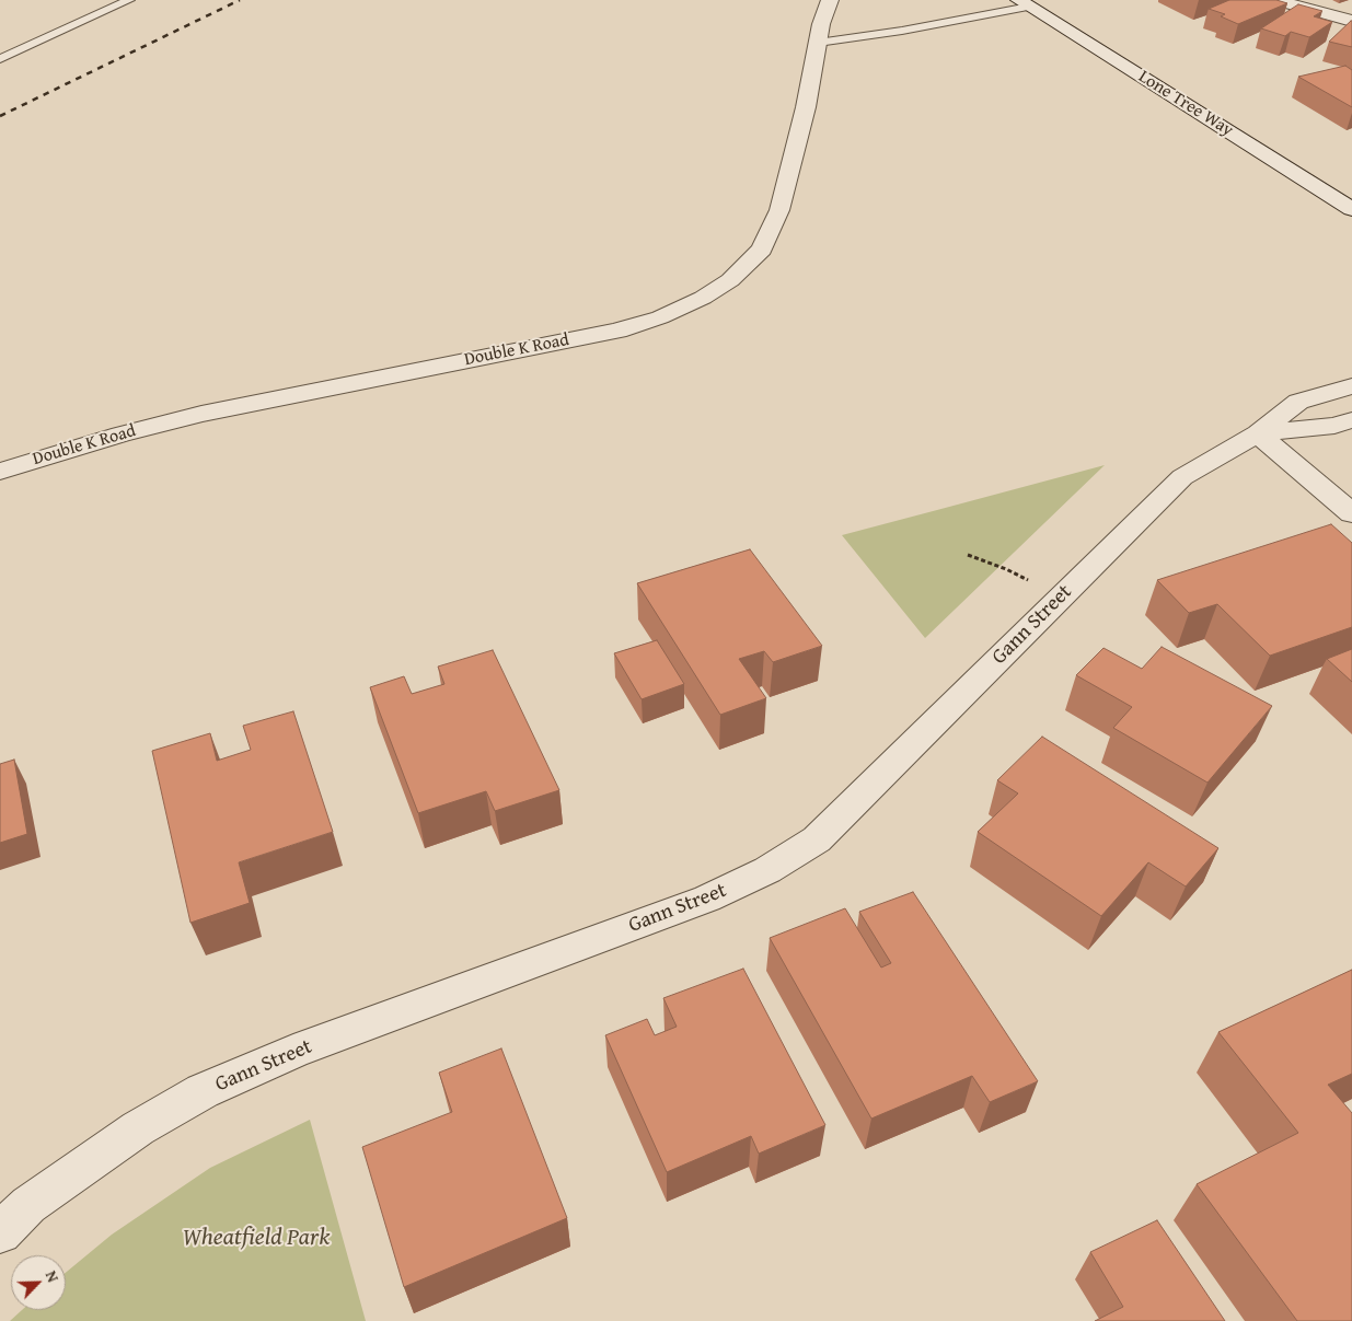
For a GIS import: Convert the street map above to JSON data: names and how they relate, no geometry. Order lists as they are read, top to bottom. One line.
{"streets":{"street":["Lone Tree Way","Double K Road","Gann Street"]},"parks":["Wheatfield Park"],"north":"top right"}
